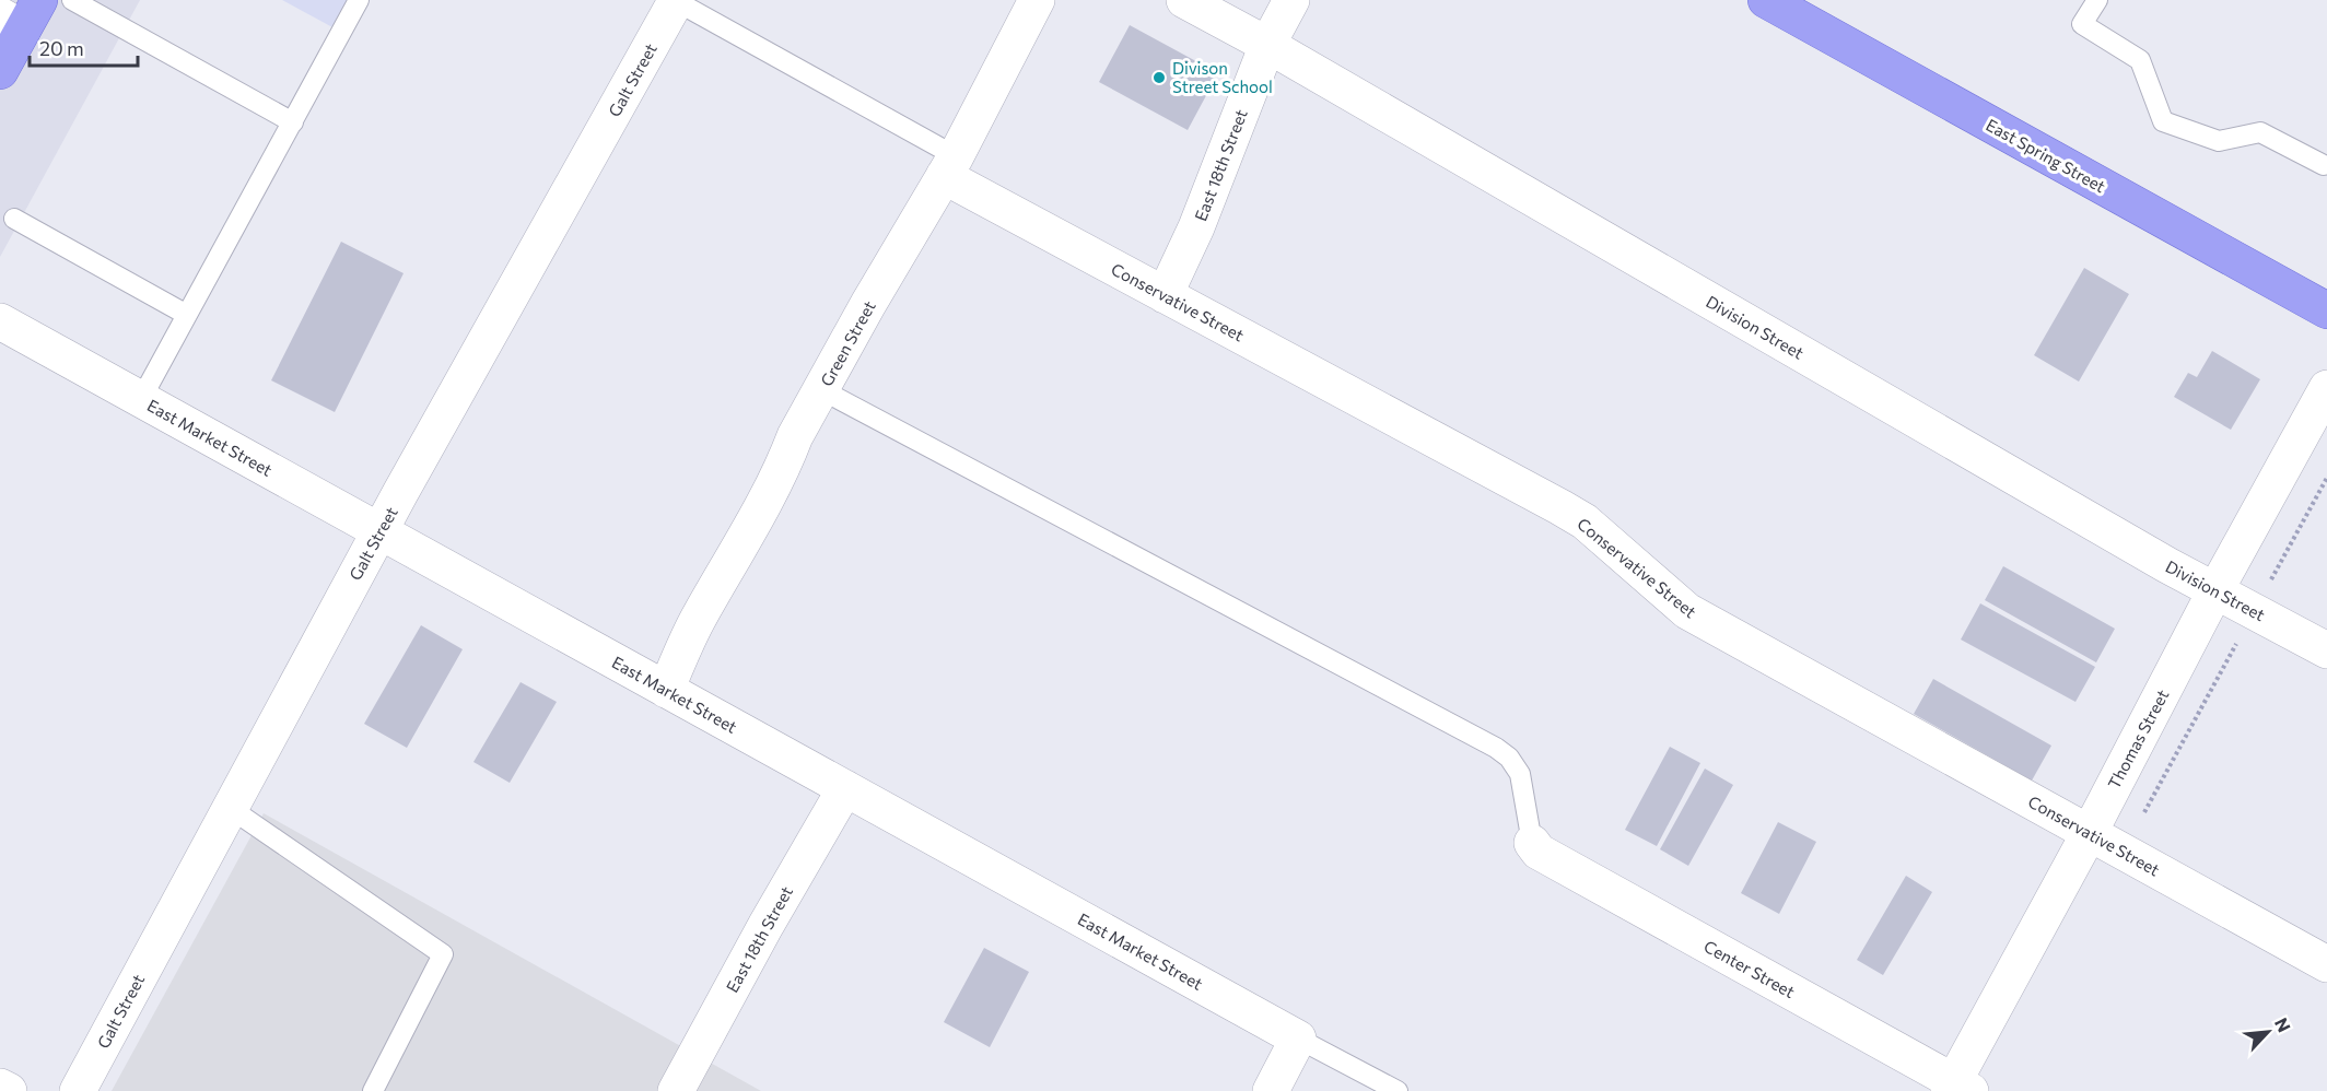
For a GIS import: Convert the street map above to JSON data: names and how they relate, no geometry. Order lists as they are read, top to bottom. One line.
{"streets":{"main road":["East Spring Street"],"street":["Galt Street","East 18th Street","Conservative Street","Division Street","Green Street","East Market Street","Thomas Street","Center Street"]},"crossings":[["Galt Street","East Market Street"],["East 18th Street","Conservative Street"],["East 18th Street","Division Street"],["East 18th Street","East Market Street"],["Conservative Street","Green Street"],["Conservative Street","Thomas Street"],["Division Street","Thomas Street"],["Green Street","East Market Street"],["Thomas Street","Center Street"]],"places":["Divison Street School"],"scale_bar":"20 m","north":"top right"}
